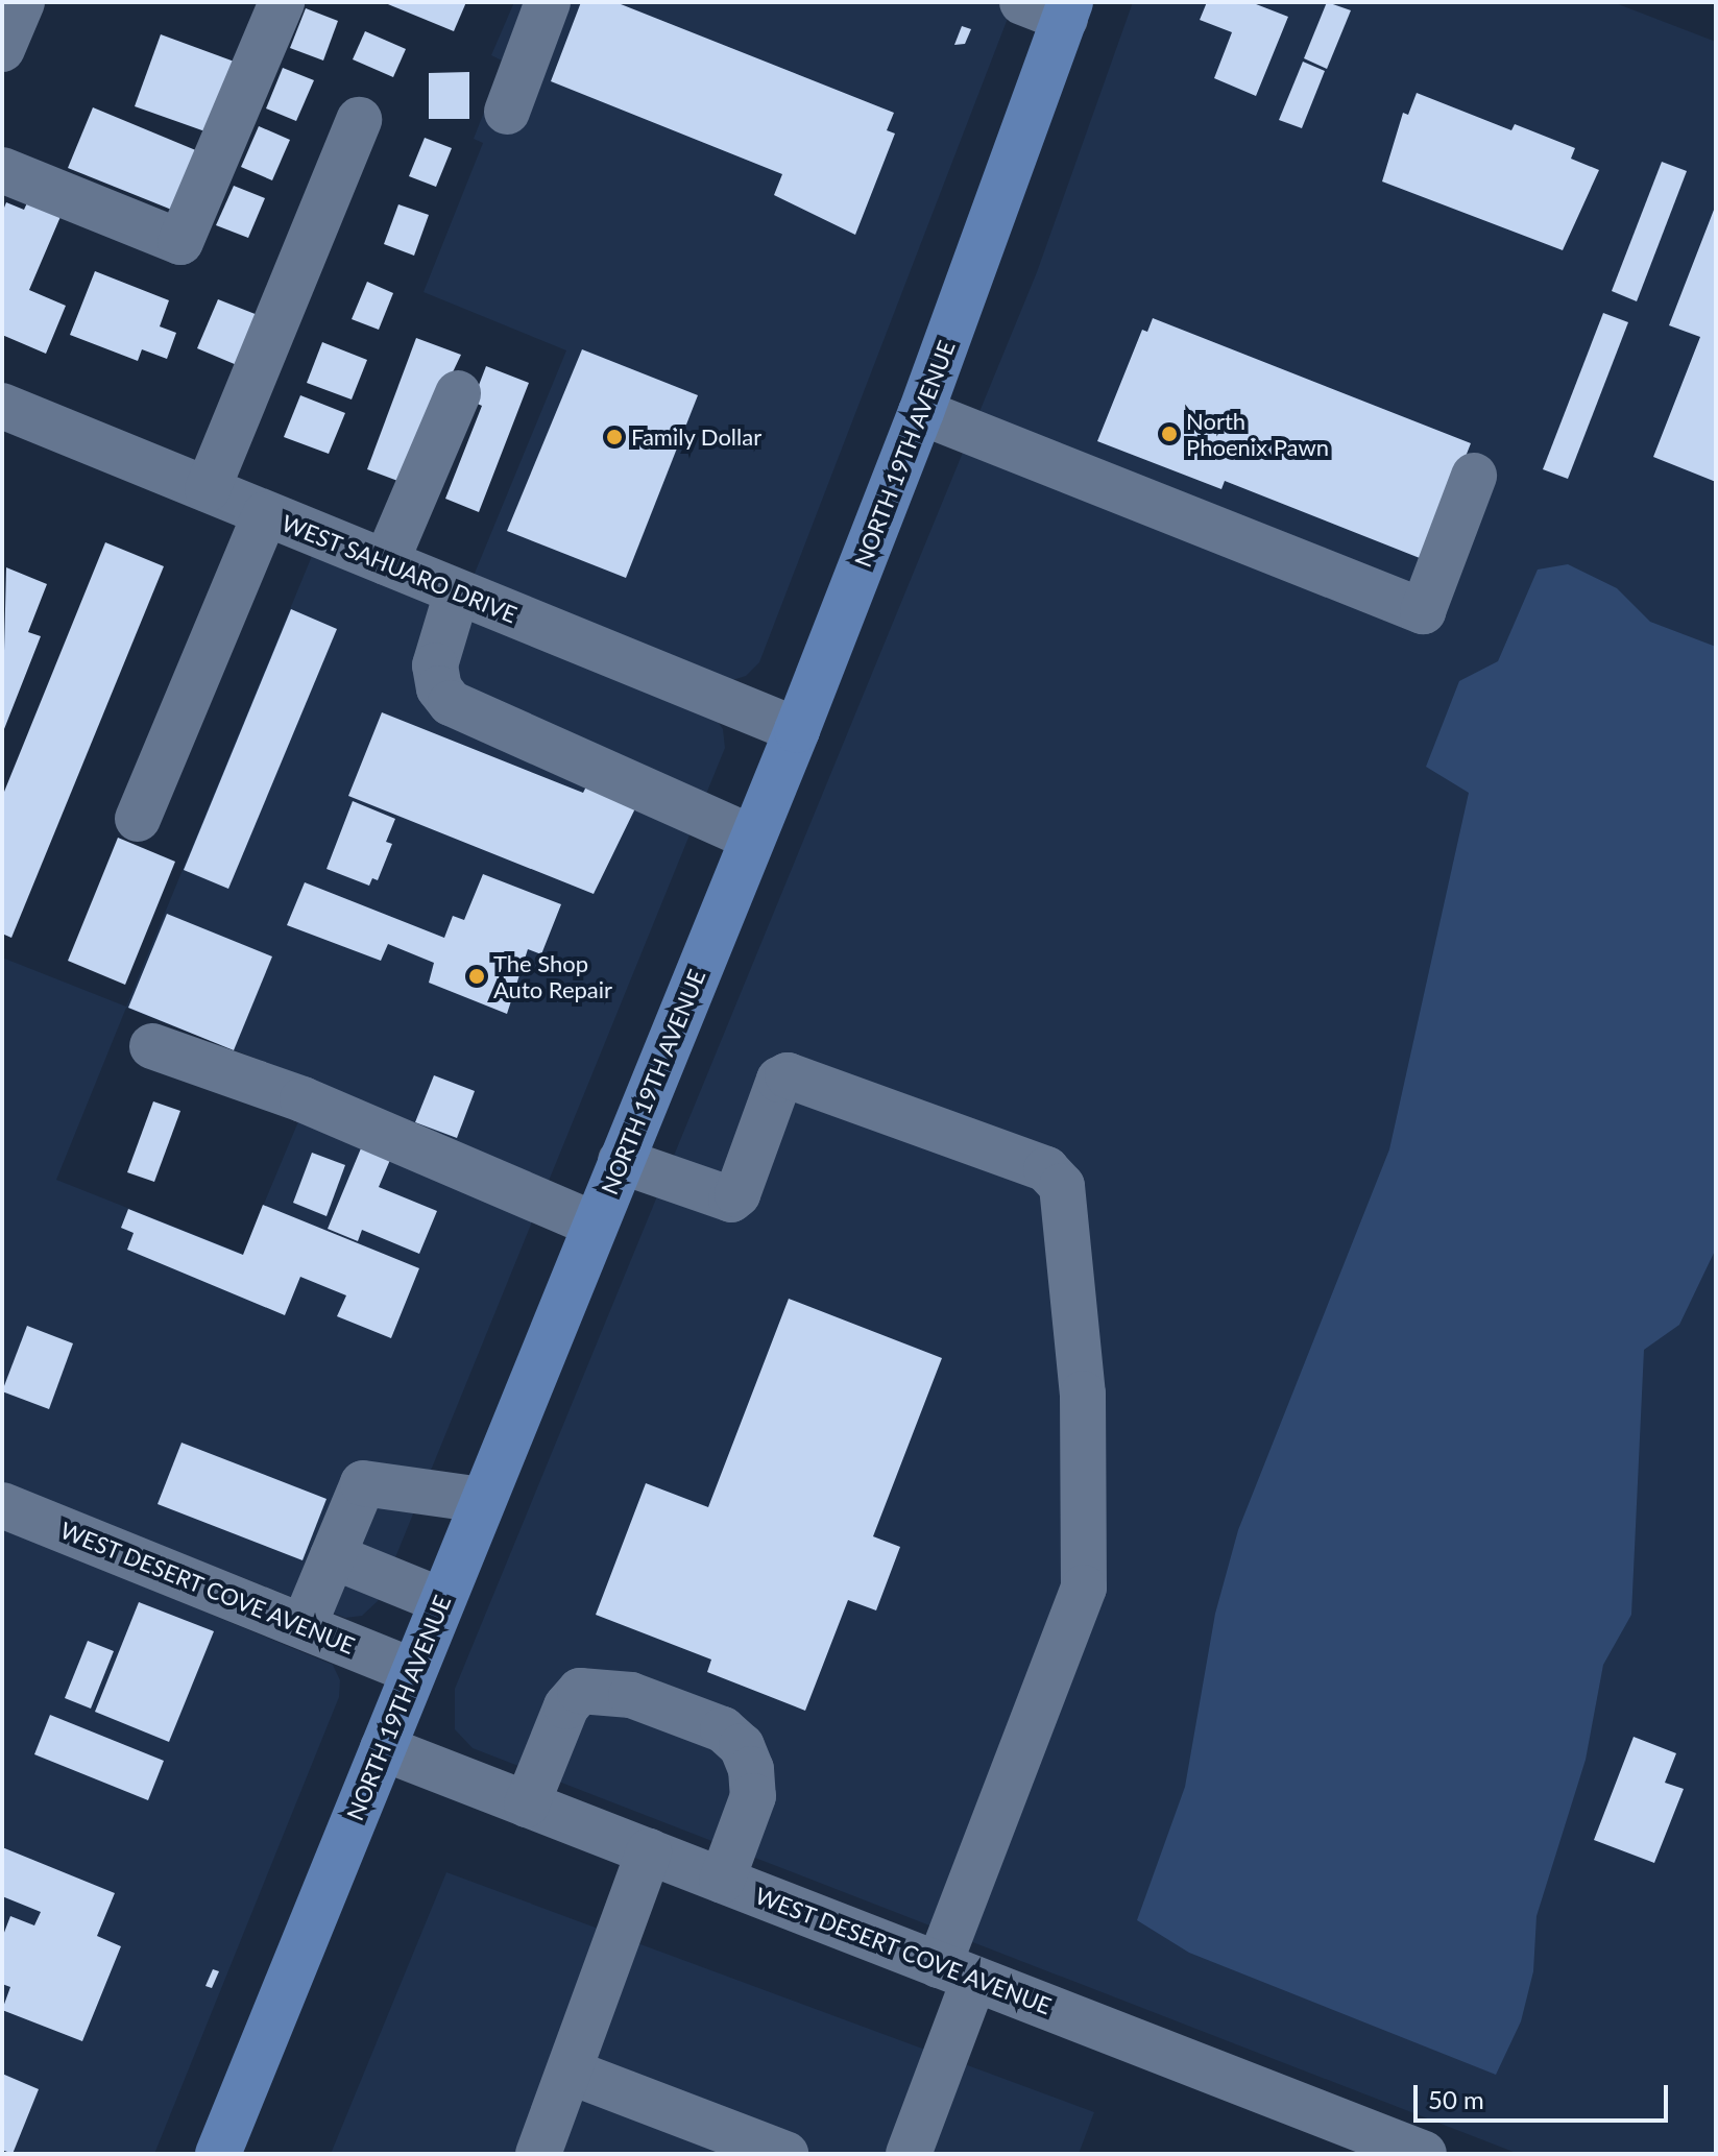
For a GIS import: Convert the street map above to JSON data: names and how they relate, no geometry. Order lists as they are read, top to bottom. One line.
{"streets":{"main road":["NORTH 19TH AVENUE"],"street":["WEST SAHUARO DRIVE","WEST DESERT COVE AVENUE"]},"crossings":[["NORTH 19TH AVENUE","WEST SAHUARO DRIVE"],["NORTH 19TH AVENUE","WEST DESERT COVE AVENUE"]],"places":["North Phoenix Pawn","Family Dollar","The Shop Auto Repair"],"scale_bar":"50 m"}
